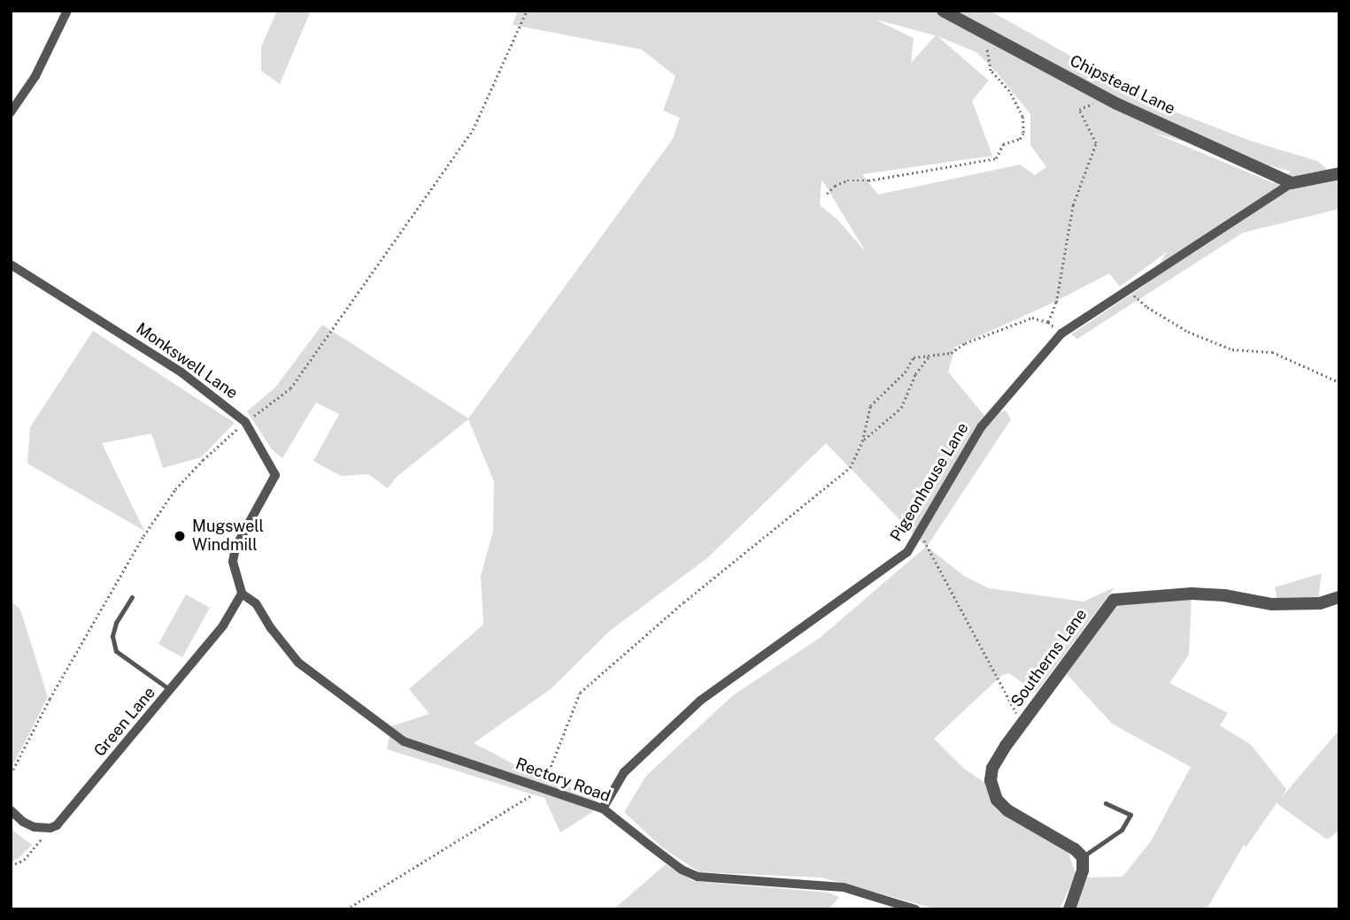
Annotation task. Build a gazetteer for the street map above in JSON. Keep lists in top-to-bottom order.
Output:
{
  "streets": {
    "street": [
      "Chipstead Lane",
      "Monkswell Lane",
      "Pigeonhouse Lane",
      "Southerns Lane",
      "Green Lane",
      "Rectory Road"
    ]
  },
  "crossings": [
    ["Chipstead Lane", "Pigeonhouse Lane"],
    ["Monkswell Lane", "Green Lane"],
    ["Monkswell Lane", "Rectory Road"],
    ["Pigeonhouse Lane", "Rectory Road"],
    ["Green Lane", "Rectory Road"]
  ],
  "places": ["Mugswell Windmill"]
}
